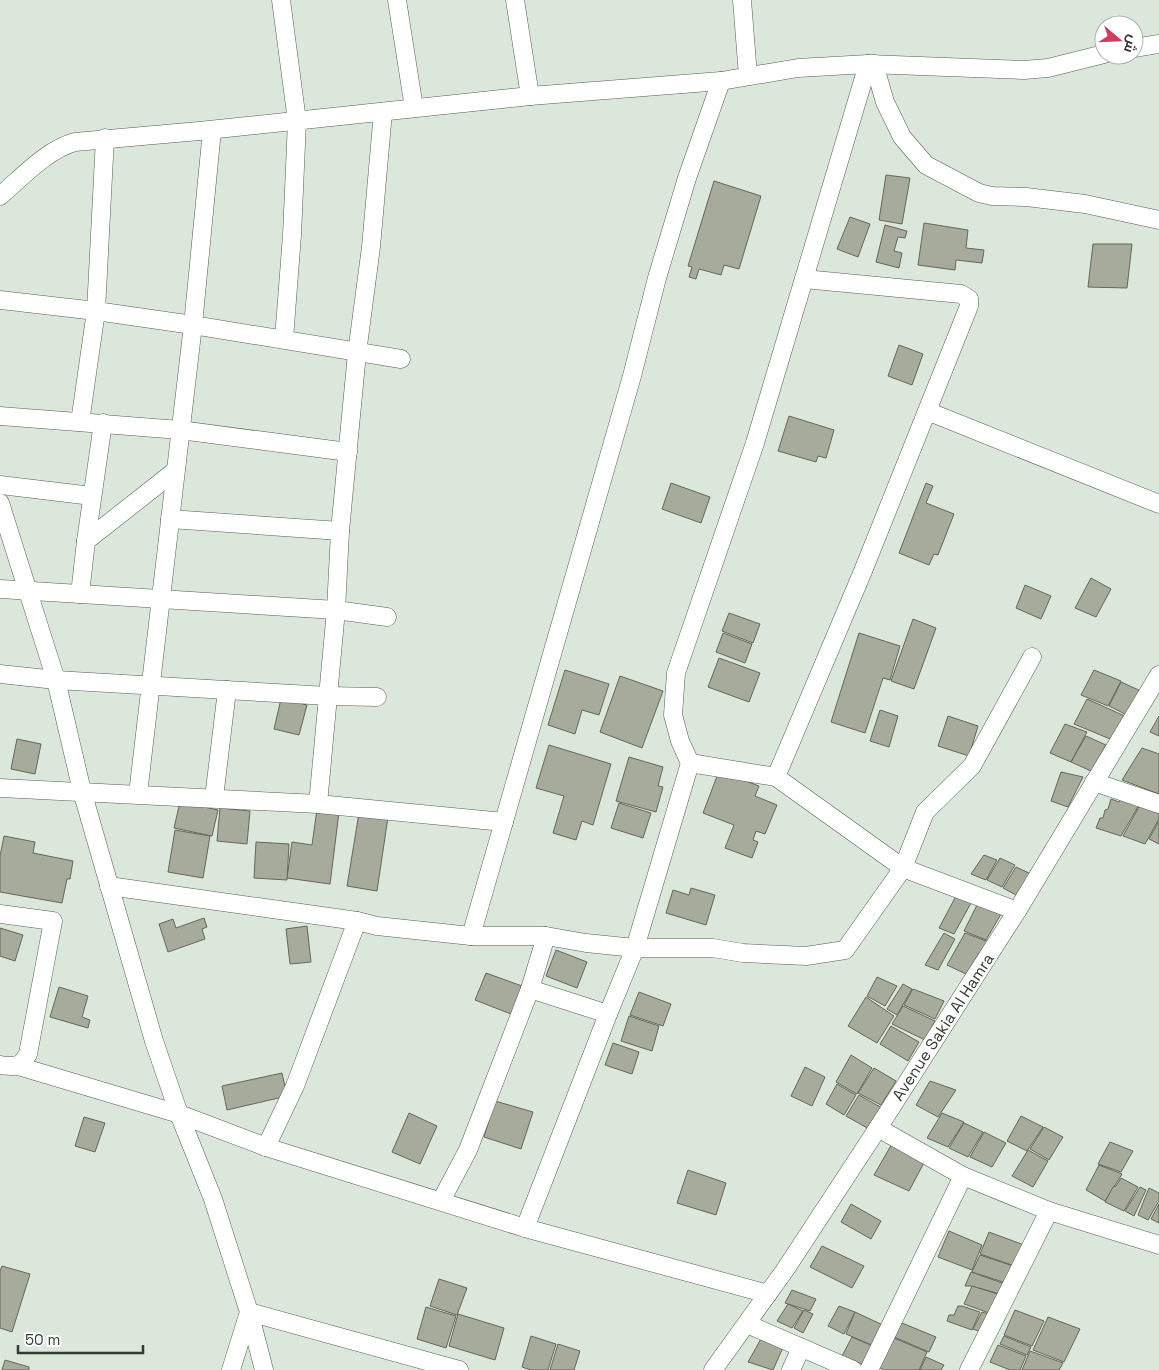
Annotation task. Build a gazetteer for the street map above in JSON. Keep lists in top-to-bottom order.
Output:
{
  "streets": {
    "street": ["Avenue Sakia Al Hamra"]
  },
  "scale_bar": "50 m",
  "north": "right"
}
